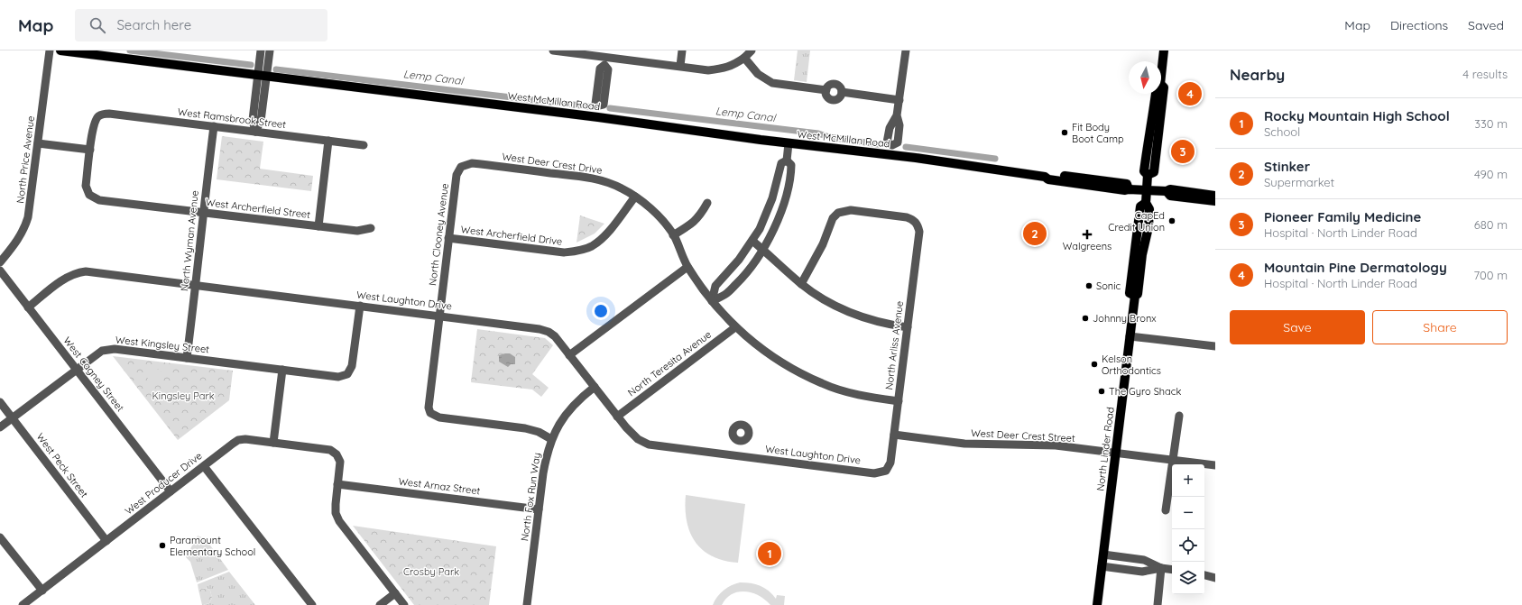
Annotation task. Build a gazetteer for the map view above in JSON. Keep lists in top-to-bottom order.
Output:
{
  "streets": {
    "main road": ["West McMillan Road", "North Linder Road"],
    "street": [
      "West Ramsbrook Street",
      "North Price Avenue",
      "West Deer Crest Drive",
      "West Archerfield Street",
      "North Clooney Avenue",
      "West Archerfield Drive",
      "North Wyman Avenue",
      "West Laughton Drive",
      "West Kingsley Street",
      "North Arliss Avenue",
      "North Teresita Avenue",
      "West Cagney Street",
      "West Deer Crest Street",
      "West Peck Street",
      "West Producer Drive",
      "West Arnaz Street",
      "North Fox Run Way"
    ]
  },
  "crossings": [
    ["West McMillan Road", "North Linder Road"],
    ["West Ramsbrook Street", "West Archerfield Street"],
    ["West Ramsbrook Street", "North Wyman Avenue"],
    ["West Deer Crest Drive", "North Clooney Avenue"],
    ["West Deer Crest Drive", "West Archerfield Drive"],
    ["West Deer Crest Drive", "North Arliss Avenue"],
    ["West Deer Crest Drive", "North Teresita Avenue"],
    ["West Archerfield Street", "North Wyman Avenue"],
    ["North Clooney Avenue", "West Archerfield Drive"],
    ["North Clooney Avenue", "West Laughton Drive"],
    ["North Clooney Avenue", "North Fox Run Way"],
    ["North Wyman Avenue", "West Laughton Drive"],
    ["North Wyman Avenue", "West Kingsley Street"],
    ["West Laughton Drive", "West Kingsley Street"],
    ["West Laughton Drive", "North Arliss Avenue"],
    ["West Laughton Drive", "North Teresita Avenue"],
    ["West Laughton Drive", "West Cagney Street"],
    ["West Laughton Drive", "North Fox Run Way"],
    ["West Kingsley Street", "West Cagney Street"],
    ["West Kingsley Street", "West Peck Street"],
    ["North Arliss Avenue", "West Deer Crest Street"],
    ["West Cagney Street", "West Producer Drive"],
    ["West Deer Crest Street", "North Linder Road"],
    ["West Peck Street", "West Producer Drive"],
    ["West Producer Drive", "West Arnaz Street"],
    ["West Arnaz Street", "North Fox Run Way"]
  ],
  "water": ["Lemp Canal"],
  "parks": ["Kingsley Park", "Crosby Park"],
  "places": {
    "other": [
      "Fit Body Boot Camp",
      "CapEd Credit Union",
      "Sonic",
      "Johnny Bronx",
      "Kelson Orthodontics",
      "The Gyro Shack",
      "Paramount Elementary School"
    ],
    "health": ["Walgreens"]
  },
  "north": "bottom",
  "page": {
    "header": "Map",
    "search": "Search here",
    "nav": ["Map", "Directions", "Saved"],
    "heading": ["Nearby", "4 results"],
    "pins": [
      "4",
      "3",
      "2",
      "1"
    ],
    "list": [
      {
        "mark": "1",
        "name": "Rocky Mountain High School",
        "note": "School",
        "value": "330 m"
      },
      {
        "mark": "2",
        "name": "Stinker",
        "note": "Supermarket",
        "value": "490 m"
      },
      {
        "mark": "3",
        "name": "Pioneer Family Medicine",
        "note": "Hospital · North Linder Road",
        "value": "680 m"
      },
      {
        "mark": "4",
        "name": "Mountain Pine Dermatology",
        "note": "Hospital · North Linder Road",
        "value": "700 m"
      }
    ],
    "buttons": ["Save", "Share"],
    "map_buttons": ["+", "−"]
  }
}
